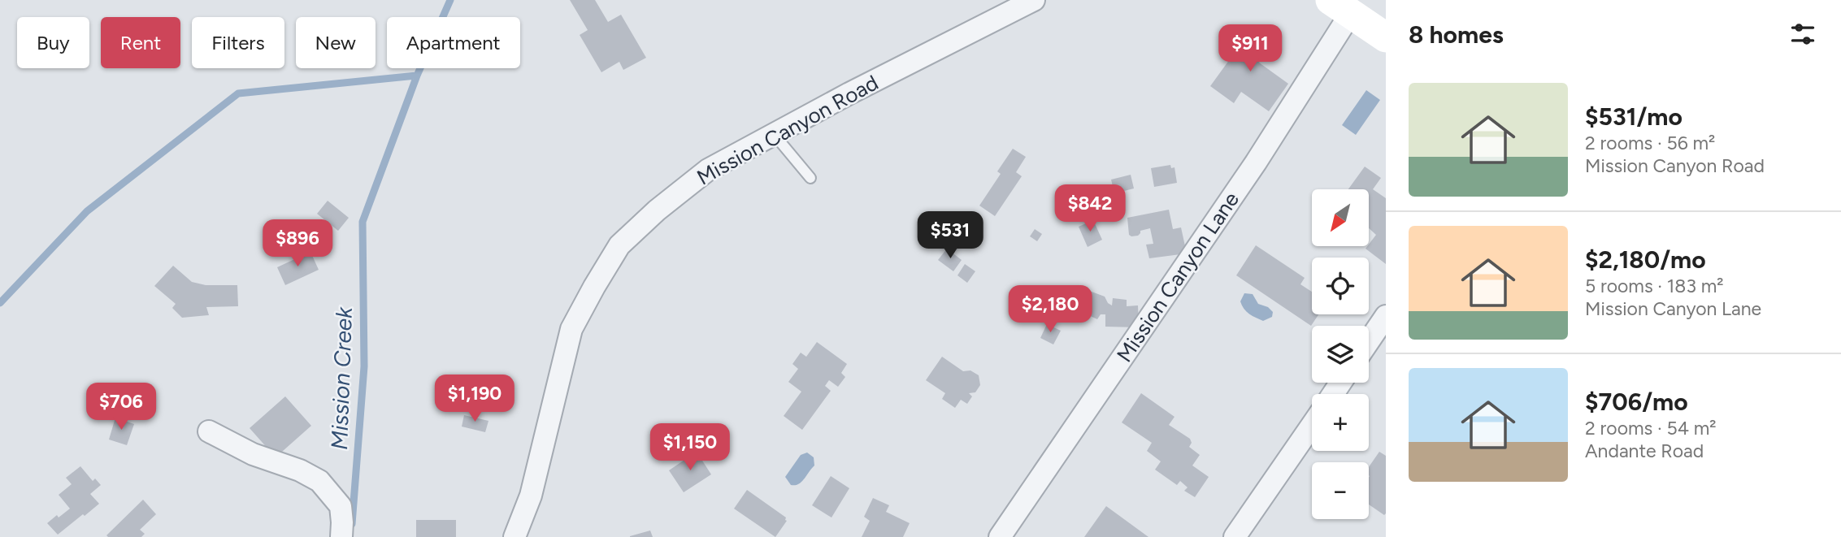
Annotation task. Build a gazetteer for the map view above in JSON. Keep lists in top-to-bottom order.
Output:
{
  "streets": {
    "street": ["Mission Canyon Road", "Mission Canyon Lane"]
  },
  "water": ["Mission Creek"],
  "north": "bottom left",
  "page": {
    "heading": "8 homes",
    "chip": [
      "Buy",
      "Rent",
      "Filters",
      "New",
      "Apartment"
    ],
    "price": [
      "$911",
      "$842",
      "$531",
      "$896",
      "$2,180",
      "$1,190",
      "$706",
      "$1,150"
    ],
    "list": [
      {
        "name": "$531/mo",
        "note": "2 rooms · 56 m² · Mission Canyon Road"
      },
      {
        "name": "$2,180/mo",
        "note": "5 rooms · 183 m² · Mission Canyon Lane"
      },
      {
        "name": "$706/mo",
        "note": "2 rooms · 54 m² · Andante Road"
      }
    ],
    "map_buttons": ["+", "−"]
  }
}
